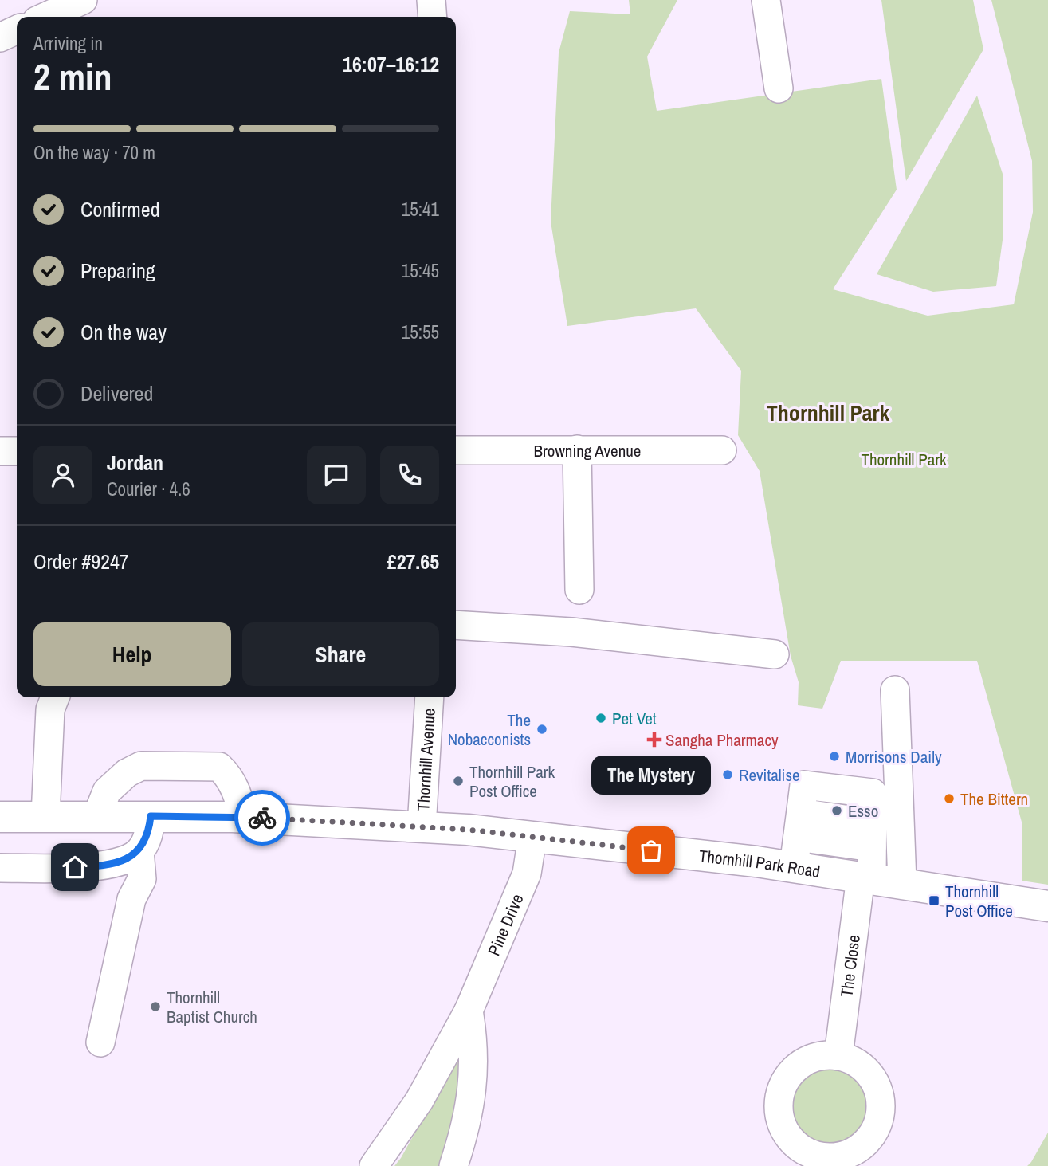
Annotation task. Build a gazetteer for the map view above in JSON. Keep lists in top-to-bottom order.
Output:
{
  "streets": {
    "main road": ["Thornhill Park Road"],
    "street": [
      "Browning Avenue",
      "Thornhill Avenue",
      "Pine Drive",
      "The Close"
    ]
  },
  "crossings": [
    ["Thornhill Avenue", "Thornhill Park Road"],
    ["Thornhill Park Road", "Pine Drive"],
    ["Thornhill Park Road", "The Close"]
  ],
  "districts": ["Thornhill Park"],
  "parks": ["Thornhill Park"],
  "places": {
    "other": [
      "Pet Vet",
      "The Nobacconists",
      "Morrisons Daily",
      "Revitalise",
      "Thornhill Park Post Office",
      "The Bittern",
      "Esso",
      "The Mystery",
      "Thornhill Baptist Church"
    ],
    "health": ["Sangha Pharmacy"],
    "transit": ["Thornhill Post Office"]
  },
  "page": {
    "heading": ["2 min", "Arriving in", "16:07–16:12"],
    "panel": [
      "Jordan",
      "Courier · 4.6",
      "Order #9247",
      "£27.65"
    ],
    "bar": "On the way · 70 m",
    "list": [
      ["Confirmed", "15:41"],
      ["Preparing", "15:45"],
      ["On the way", "15:55"],
      "Delivered"
    ],
    "buttons": ["Help", "Share"],
    "bubble": "The Mystery"
  }
}
